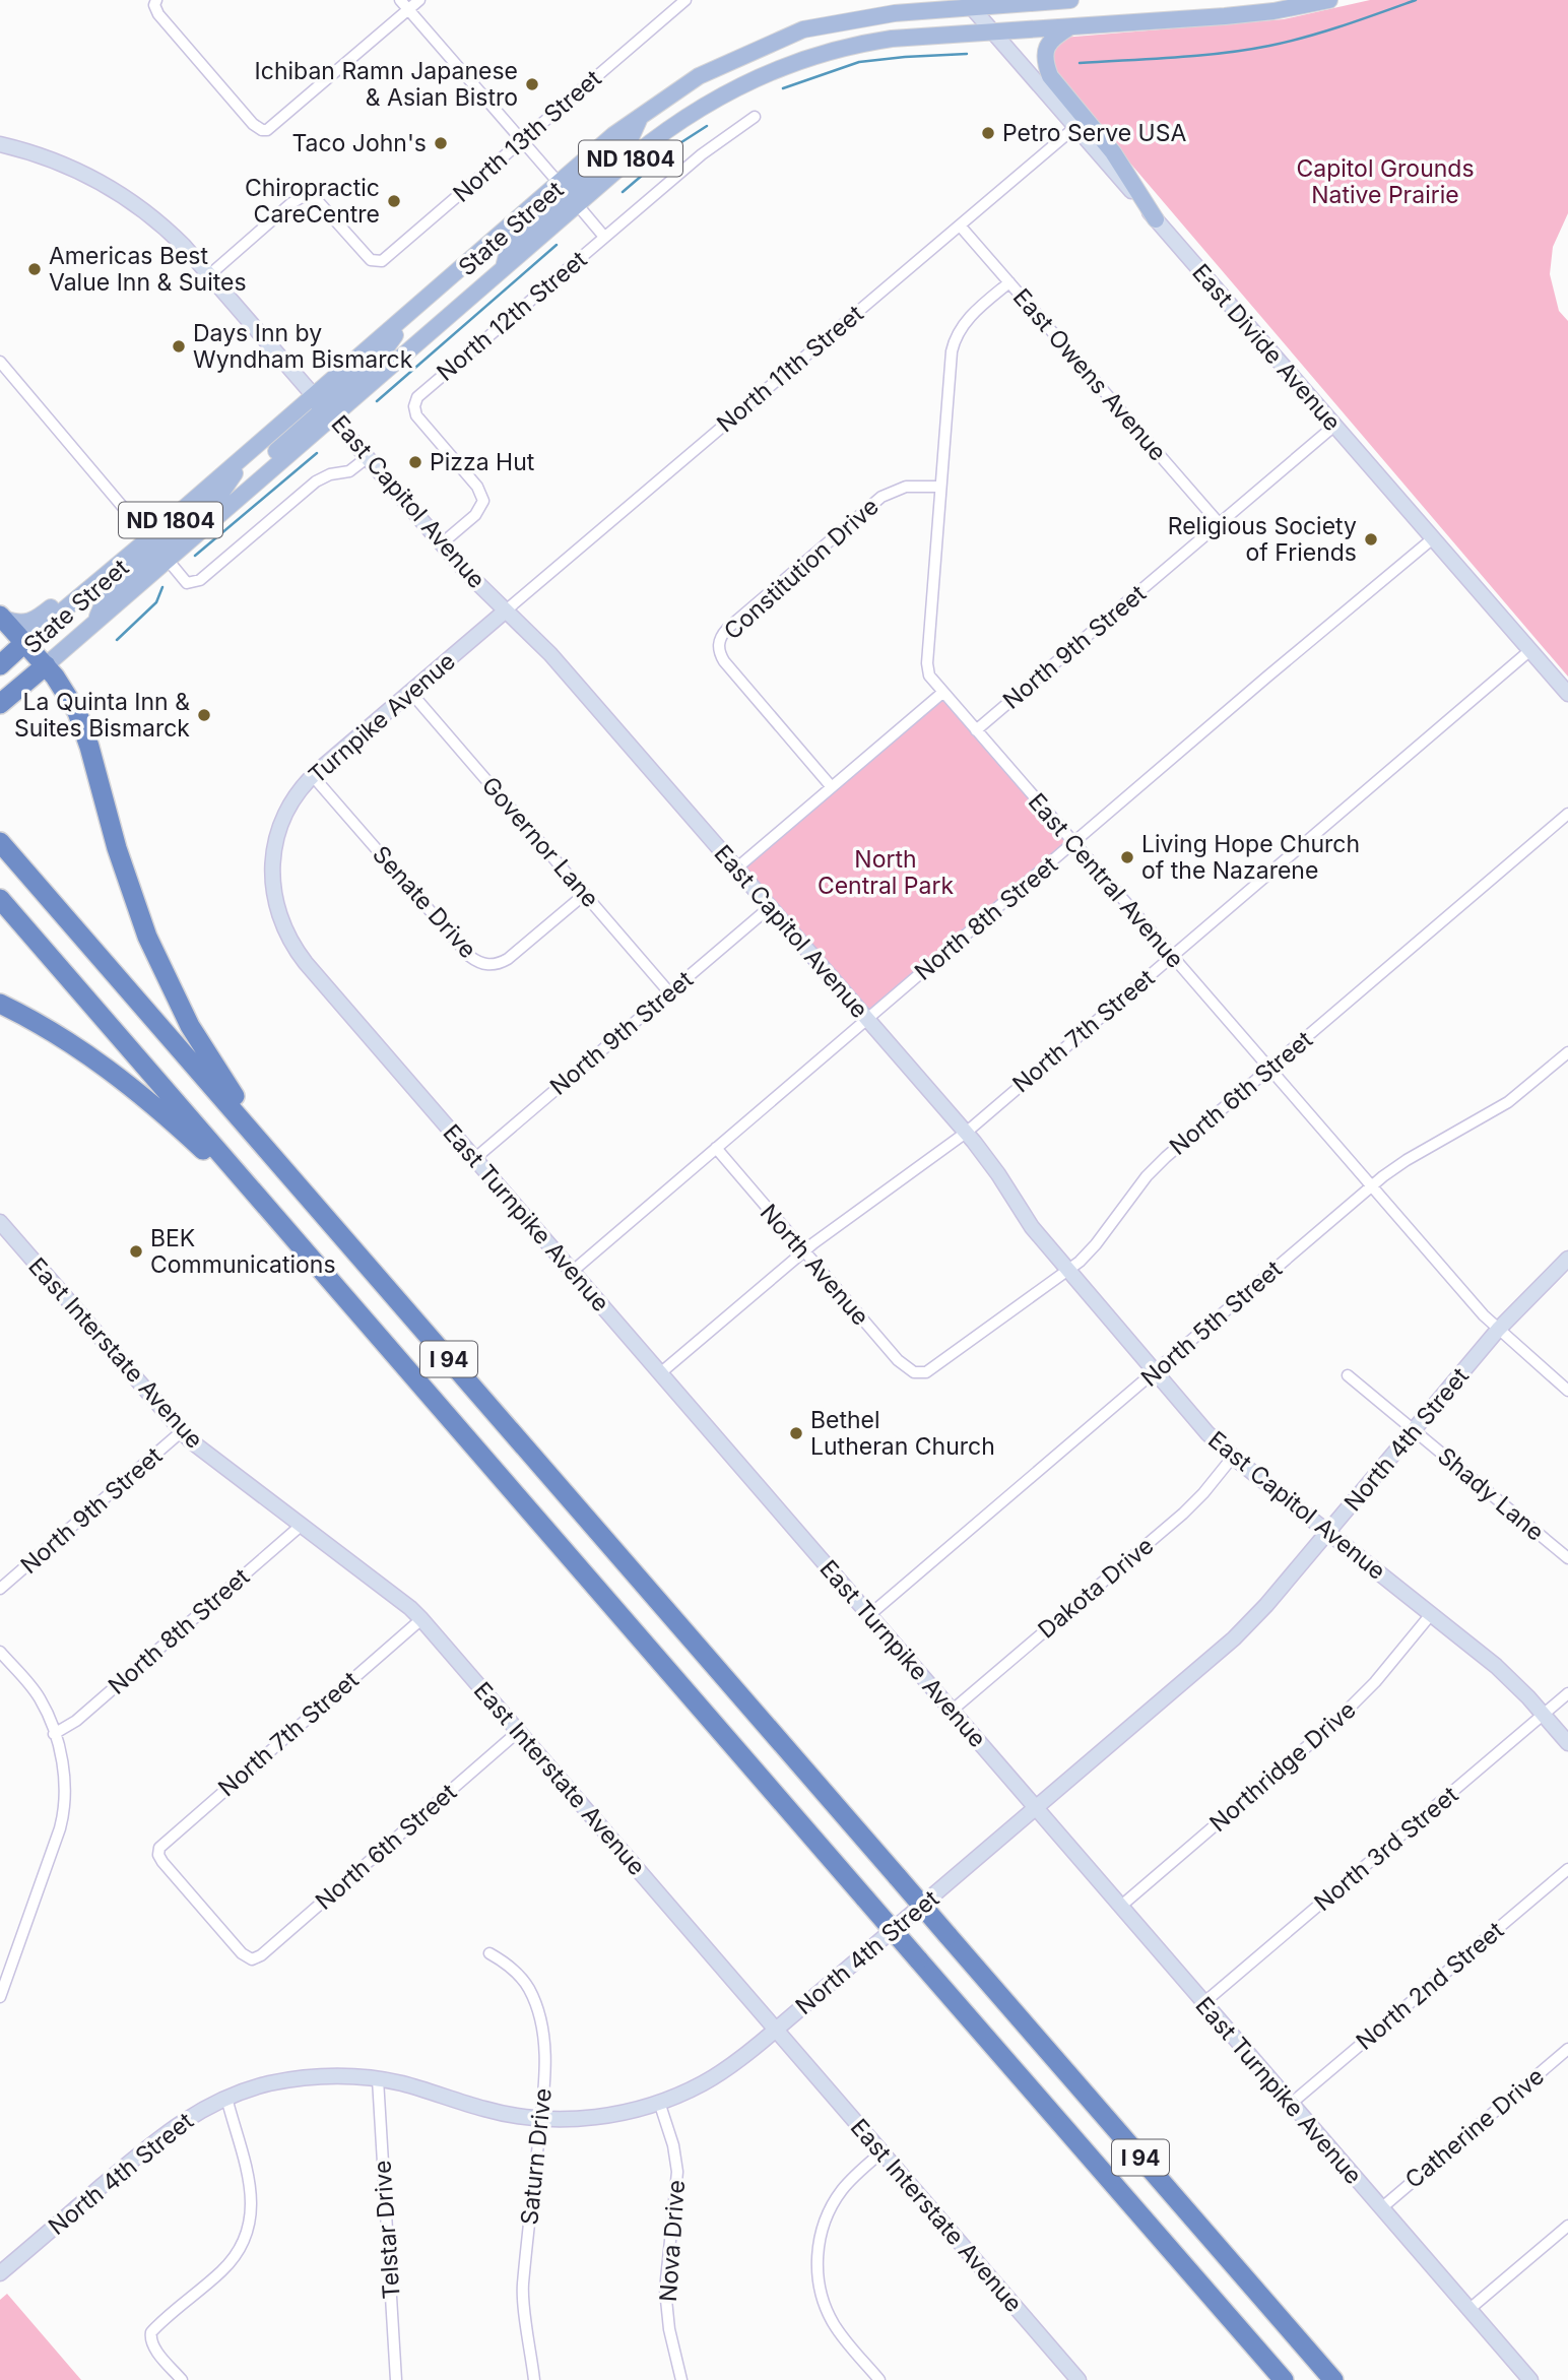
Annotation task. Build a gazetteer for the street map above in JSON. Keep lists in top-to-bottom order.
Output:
{
  "streets": {
    "highway": ["ND 1804", "State Street", "I 94"],
    "street": [
      "North 13th Street",
      "North 12th Street",
      "East Divide Avenue",
      "North 11th Street",
      "East Owens Avenue",
      "East Capitol Avenue",
      "Constitution Drive",
      "North 9th Street",
      "Turnpike Avenue",
      "Governor Lane",
      "East Central Avenue",
      "Senate Drive",
      "North 8th Street",
      "North 7th Street",
      "North 6th Street",
      "East Turnpike Avenue",
      "North Avenue",
      "North 5th Street",
      "East Interstate Avenue",
      "North 4th Street",
      "Shady Lane",
      "Dakota Drive",
      "Northridge Drive",
      "North 3rd Street",
      "North 2nd Street",
      "Catherine Drive",
      "Saturn Drive",
      "Telstar Drive",
      "Nova Drive"
    ]
  },
  "crossings": [
    ["North 13th Street", "East Capitol Avenue"],
    ["State Street", "East Divide Avenue"],
    ["State Street", "East Capitol Avenue"],
    ["North 12th Street", "East Capitol Avenue"],
    ["East Divide Avenue", "North 11th Street"],
    ["East Divide Avenue", "North 9th Street"],
    ["East Divide Avenue", "North 8th Street"],
    ["East Divide Avenue", "North 7th Street"],
    ["North 11th Street", "East Owens Avenue"],
    ["North 11th Street", "East Capitol Avenue"],
    ["North 11th Street", "Turnpike Avenue"],
    ["East Owens Avenue", "North 9th Street"],
    ["East Owens Avenue", "East Central Avenue"],
    ["East Capitol Avenue", "North 9th Street"],
    ["East Capitol Avenue", "Turnpike Avenue"],
    ["East Capitol Avenue", "North 8th Street"],
    ["East Capitol Avenue", "North 7th Street"],
    ["East Capitol Avenue", "North 6th Street"],
    ["East Capitol Avenue", "North 5th Street"],
    ["East Capitol Avenue", "North 4th Street"],
    ["East Capitol Avenue", "Dakota Drive"],
    ["East Capitol Avenue", "Northridge Drive"],
    ["East Capitol Avenue", "North 3rd Street"],
    ["Constitution Drive", "East Central Avenue"],
    ["North 9th Street", "Governor Lane"],
    ["North 9th Street", "East Central Avenue"],
    ["North 9th Street", "East Turnpike Avenue"],
    ["North 9th Street", "East Interstate Avenue"],
    ["Turnpike Avenue", "Governor Lane"],
    ["Turnpike Avenue", "Senate Drive"],
    ["Turnpike Avenue", "East Turnpike Avenue"],
    ["Governor Lane", "Senate Drive"],
    ["East Central Avenue", "North 8th Street"],
    ["East Central Avenue", "North 7th Street"],
    ["East Central Avenue", "North 6th Street"],
    ["East Central Avenue", "North 5th Street"],
    ["East Central Avenue", "North 4th Street"],
    ["North 8th Street", "East Turnpike Avenue"],
    ["North 8th Street", "North Avenue"],
    ["North 8th Street", "East Interstate Avenue"],
    ["North 7th Street", "North 6th Street"],
    ["North 7th Street", "East Turnpike Avenue"],
    ["North 7th Street", "North Avenue"],
    ["North 7th Street", "East Interstate Avenue"],
    ["North 6th Street", "North Avenue"],
    ["North 6th Street", "East Interstate Avenue"],
    ["East Turnpike Avenue", "North 5th Street"],
    ["East Turnpike Avenue", "North 4th Street"],
    ["East Turnpike Avenue", "Dakota Drive"],
    ["East Turnpike Avenue", "Northridge Drive"],
    ["East Turnpike Avenue", "North 3rd Street"],
    ["East Turnpike Avenue", "North 2nd Street"],
    ["East Turnpike Avenue", "Catherine Drive"],
    ["East Interstate Avenue", "North 4th Street"],
    ["North 4th Street", "Shady Lane"],
    ["North 4th Street", "Saturn Drive"],
    ["North 4th Street", "Telstar Drive"],
    ["North 4th Street", "Nova Drive"]
  ],
  "parks": ["Capitol Grounds Native Prairie", "North Central Park"],
  "places": [
    "Ichiban Ramn Japanese & Asian Bistro",
    "Petro Serve USA",
    "Taco John's",
    "Chiropractic CareCentre",
    "Americas Best Value Inn & Suites",
    "Days Inn by Wyndham Bismarck",
    "Pizza Hut",
    "Religious Society of Friends",
    "La Quinta Inn & Suites Bismarck",
    "Living Hope Church of the Nazarene",
    "BEK Communications",
    "Bethel Lutheran Church"
  ]
}
